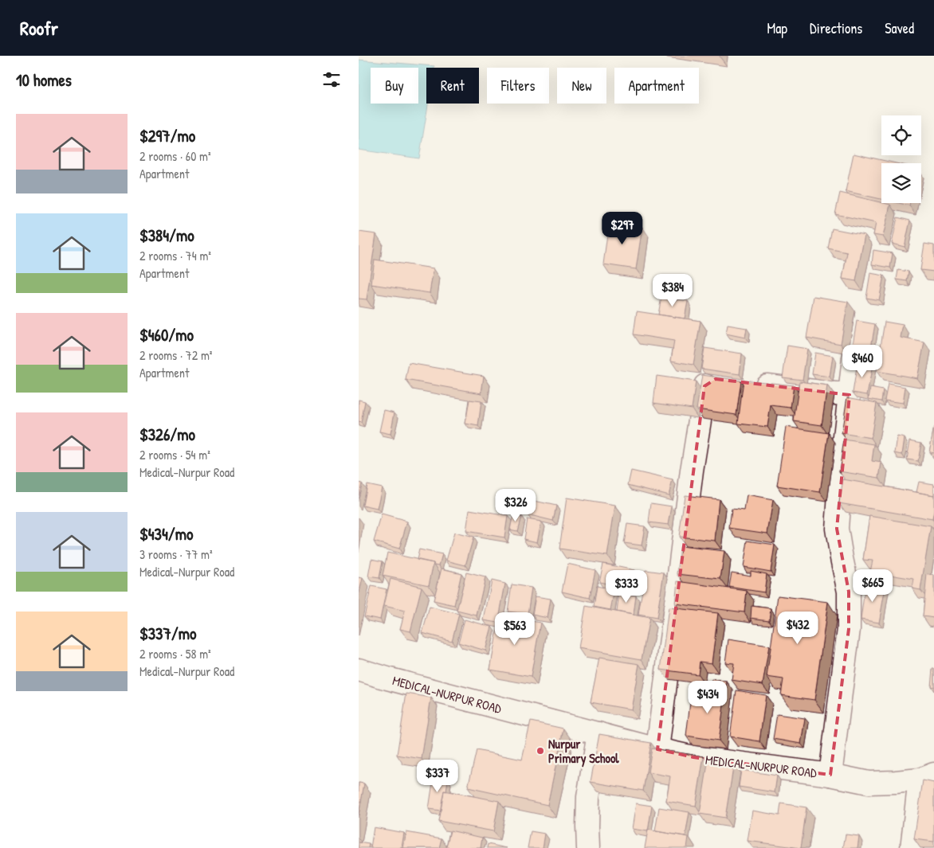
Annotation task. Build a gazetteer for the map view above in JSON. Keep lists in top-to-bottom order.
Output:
{
  "streets": {
    "street": ["MEDICAL-NURPUR ROAD"]
  },
  "places": ["Nurpur Primary School"],
  "page": {
    "header": "Roofr",
    "nav": ["Map", "Directions", "Saved"],
    "heading": "10 homes",
    "chip": [
      "Buy",
      "Rent",
      "Filters",
      "New",
      "Apartment"
    ],
    "list": [
      {
        "name": "$297/mo",
        "note": "2 rooms · 60 m² · Apartment"
      },
      {
        "name": "$384/mo",
        "note": "2 rooms · 74 m² · Apartment"
      },
      {
        "name": "$460/mo",
        "note": "2 rooms · 72 m² · Apartment"
      },
      {
        "name": "$326/mo",
        "note": "2 rooms · 54 m² · Medical-Nurpur Road"
      },
      {
        "name": "$434/mo",
        "note": "3 rooms · 77 m² · Medical-Nurpur Road"
      },
      {
        "name": "$337/mo",
        "note": "2 rooms · 58 m² · Medical-Nurpur Road"
      }
    ],
    "price": [
      "$297",
      "$384",
      "$460",
      "$326",
      "$665",
      "$333",
      "$432",
      "$563",
      "$434",
      "$337"
    ]
  }
}
